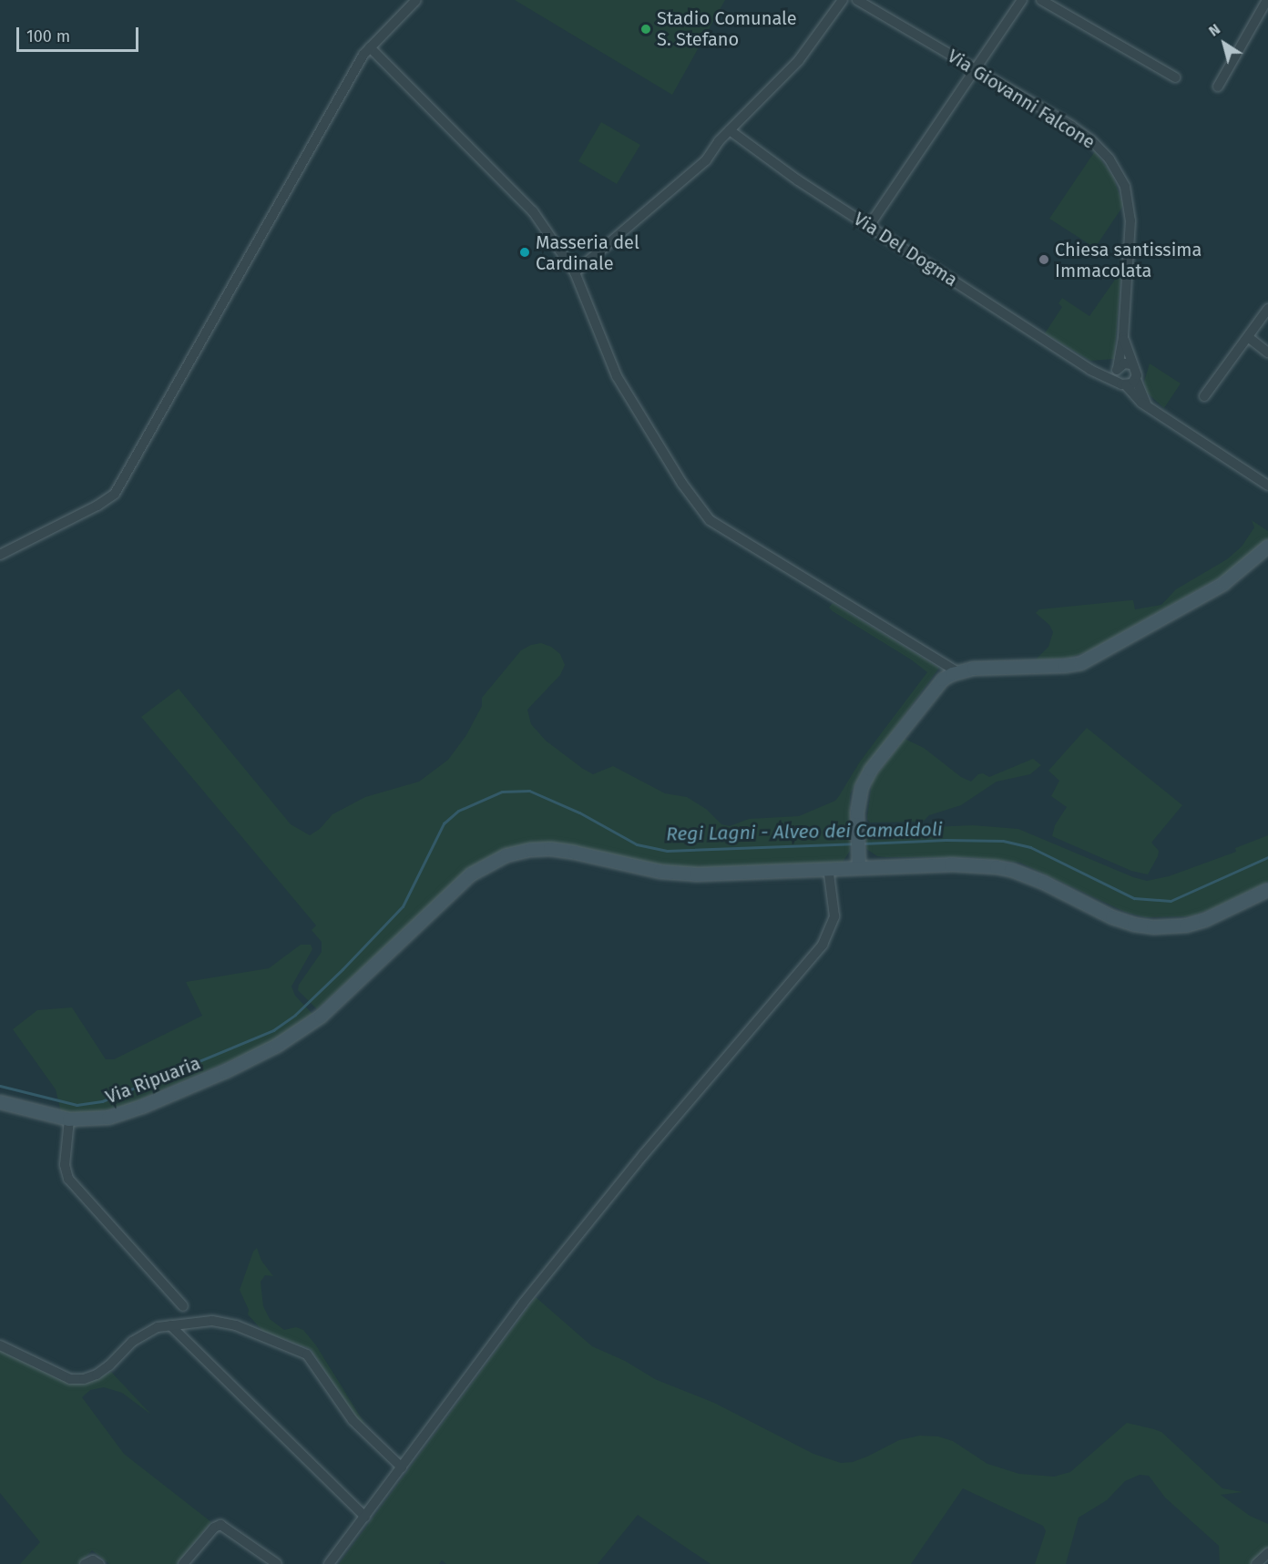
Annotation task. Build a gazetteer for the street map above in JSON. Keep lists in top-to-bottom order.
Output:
{
  "streets": {
    "street": ["Via Giovanni Falcone", "Via Del Dogma", "Via Ripuaria"]
  },
  "crossings": [
    ["Via Giovanni Falcone", "Via Del Dogma"]
  ],
  "water": ["Regi Lagni - Alveo dei Camaldoli"],
  "places": ["Stadio Comunale S. Stefano", "Masseria del Cardinale", "Chiesa santissima Immacolata"],
  "scale_bar": "100 m",
  "north": "top left"
}
